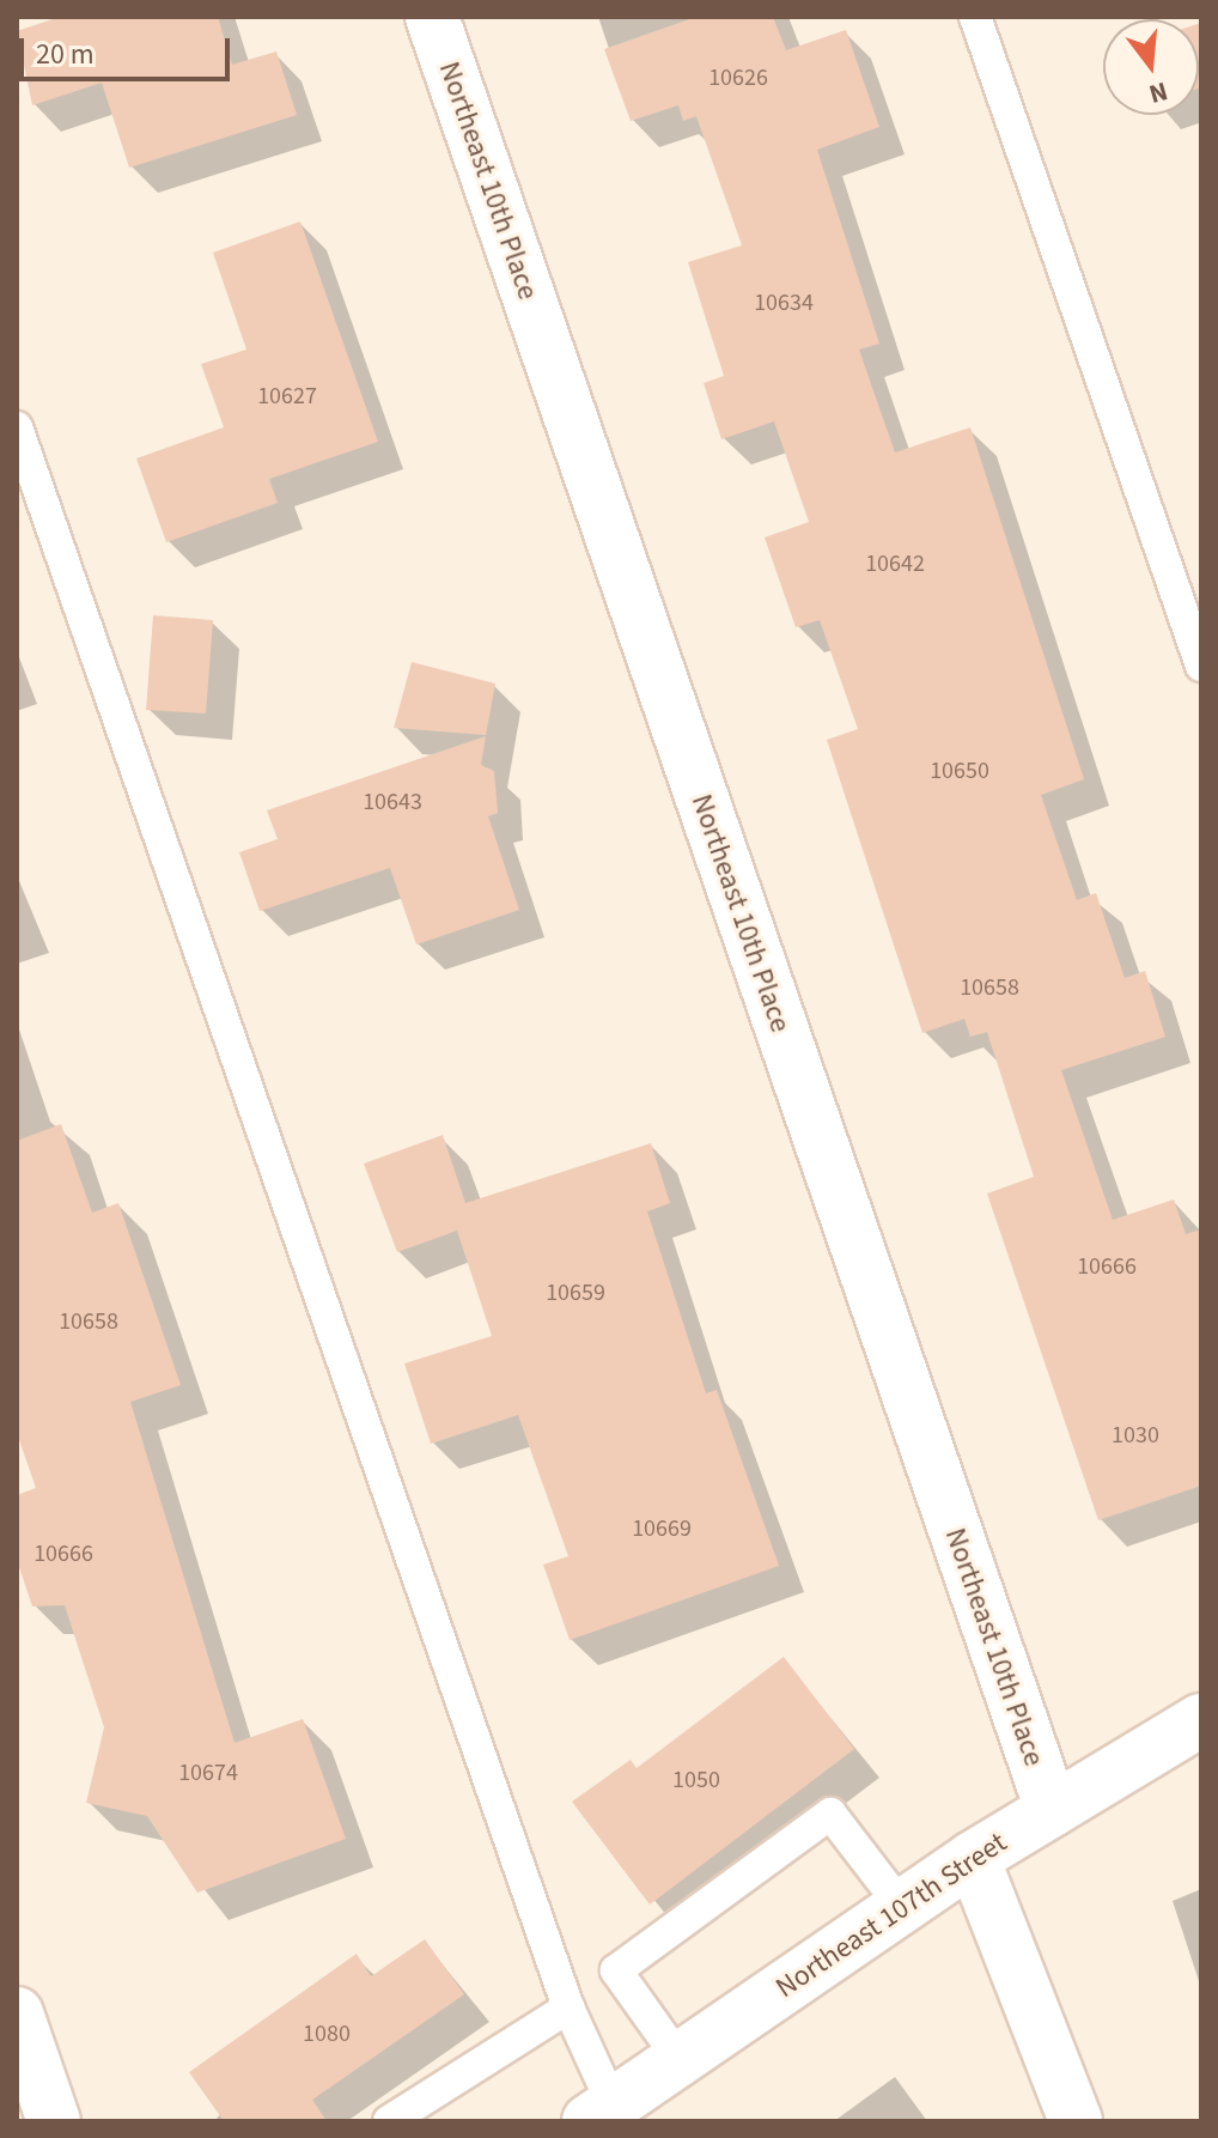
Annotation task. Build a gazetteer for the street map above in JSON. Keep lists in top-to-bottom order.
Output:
{
  "streets": {
    "street": ["Northeast 10th Place", "Northeast 107th Street"]
  },
  "crossings": [
    ["Northeast 10th Place", "Northeast 107th Street"]
  ],
  "house_numbers": [
    "10626",
    "10634",
    "10627",
    "10642",
    "10650",
    "10643",
    "10658",
    "10666",
    "10659",
    "10658",
    "1030",
    "10669",
    "10666",
    "10674",
    "1050",
    "1080"
  ],
  "scale_bar": "20 m",
  "north": "bottom"
}
